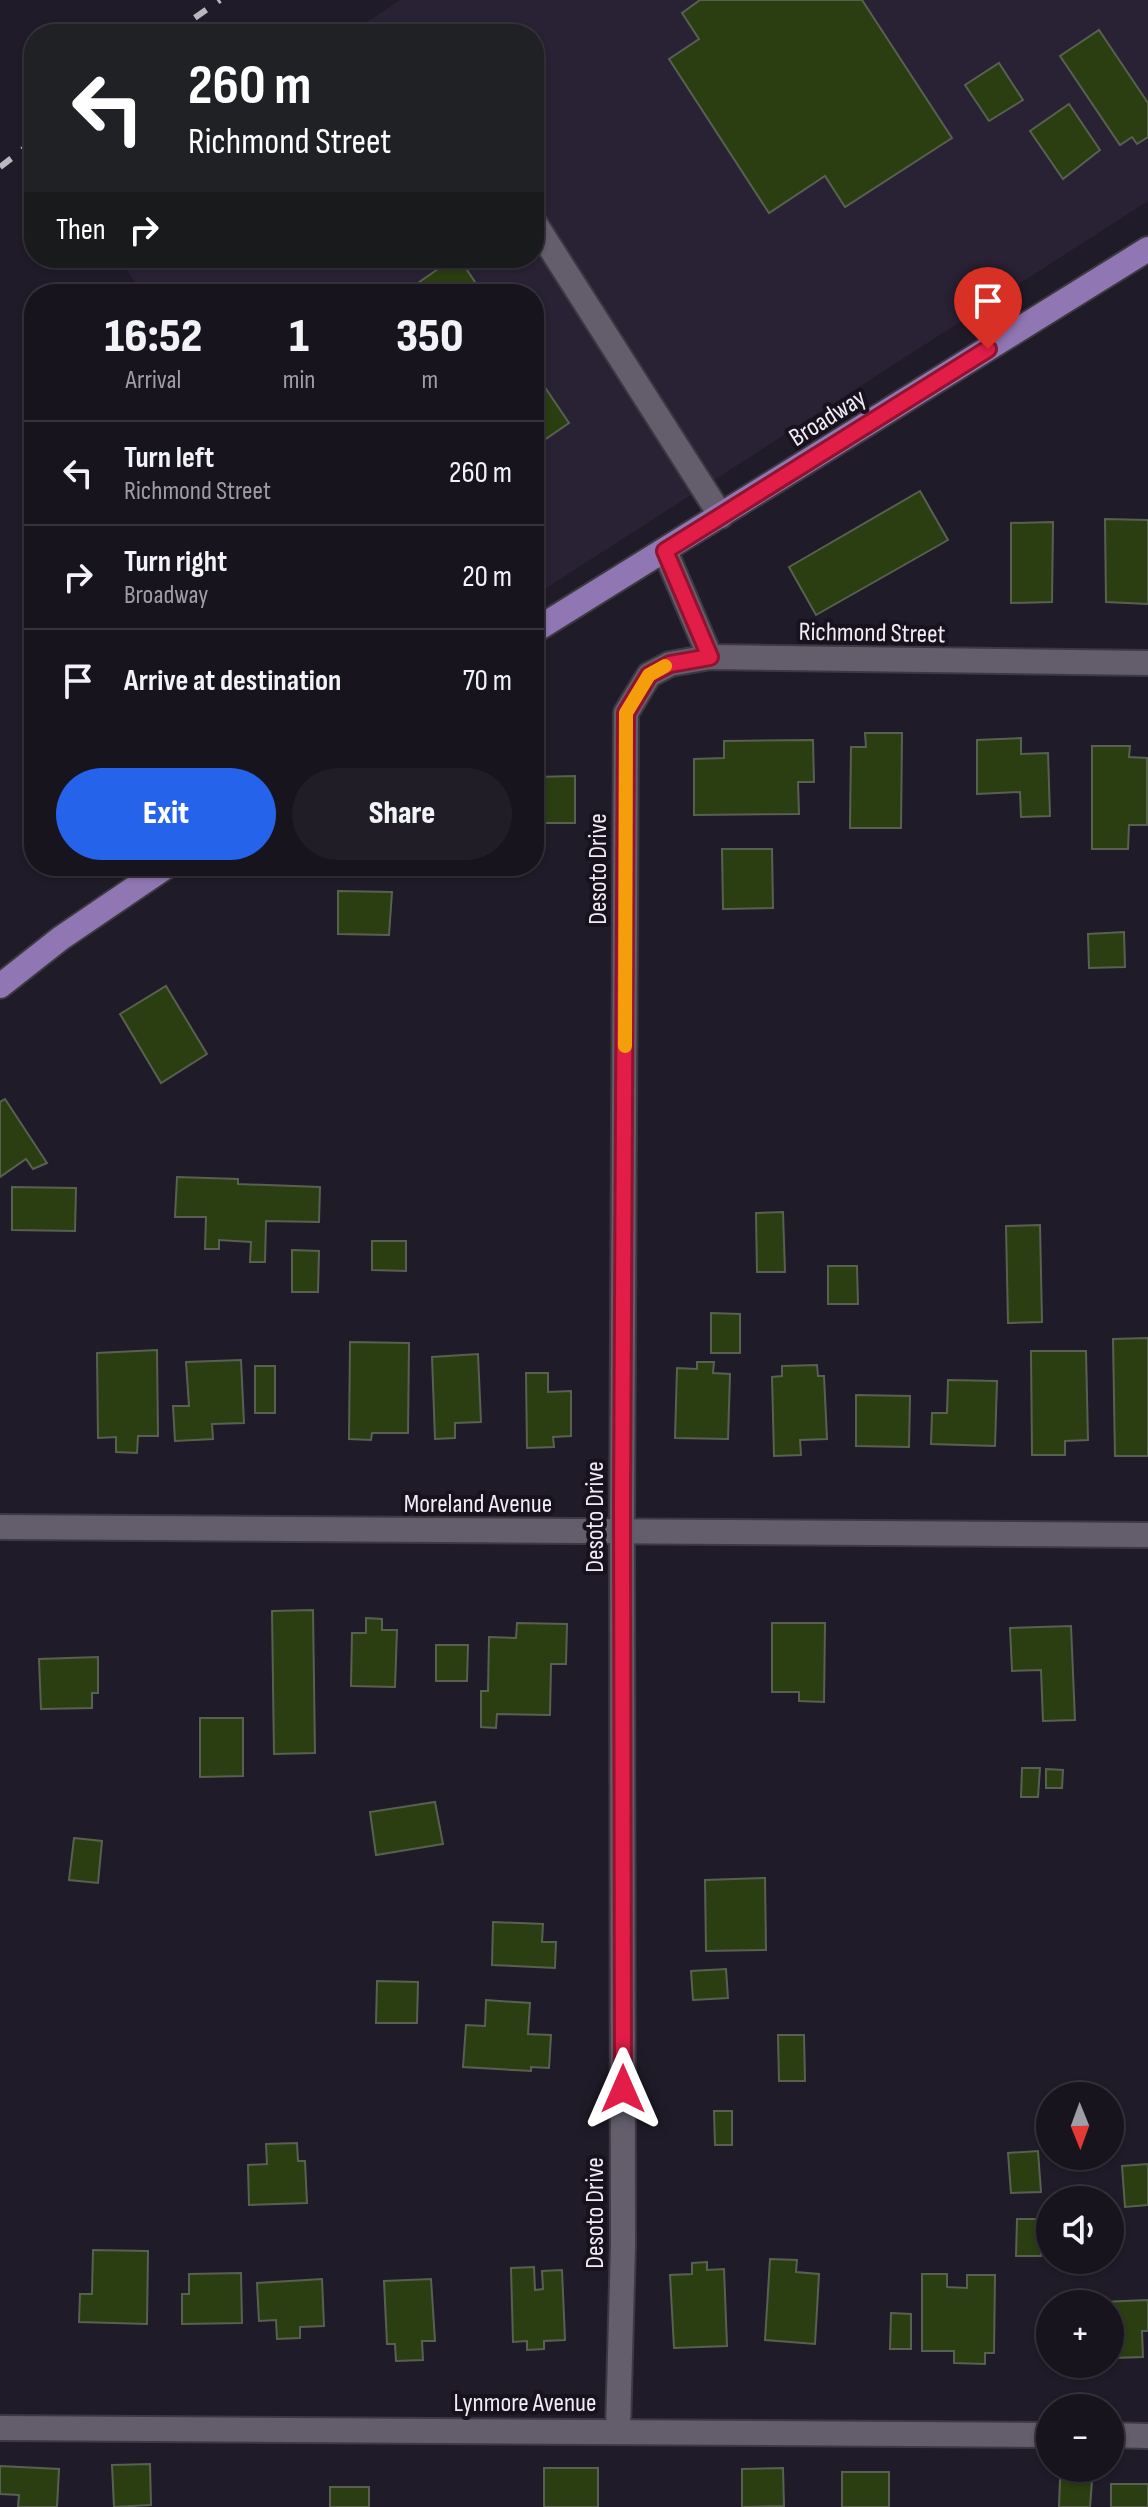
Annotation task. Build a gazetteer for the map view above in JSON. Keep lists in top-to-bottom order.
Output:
{
  "streets": {
    "main road": ["Broadway"],
    "street": [
      "Richmond Street",
      "Desoto Drive",
      "Moreland Avenue",
      "Lynmore Avenue"
    ]
  },
  "crossings": [
    ["Richmond Street", "Desoto Drive"],
    ["Desoto Drive", "Moreland Avenue"],
    ["Desoto Drive", "Lynmore Avenue"]
  ],
  "north": "bottom",
  "page": {
    "turn": ["260 m", "Richmond Street"],
    "then": "Then",
    "eta": [
      "16:52",
      "Arrival",
      "1",
      "min",
      "350",
      "m"
    ],
    "list": [
      {
        "name": "Turn left",
        "note": "Richmond Street",
        "value": "260 m"
      },
      {
        "name": "Turn right",
        "note": "Broadway",
        "value": "20 m"
      },
      {
        "name": "Arrive at destination",
        "value": "70 m"
      }
    ],
    "buttons": ["Exit", "Share"],
    "map_buttons": ["+", "−"]
  }
}
